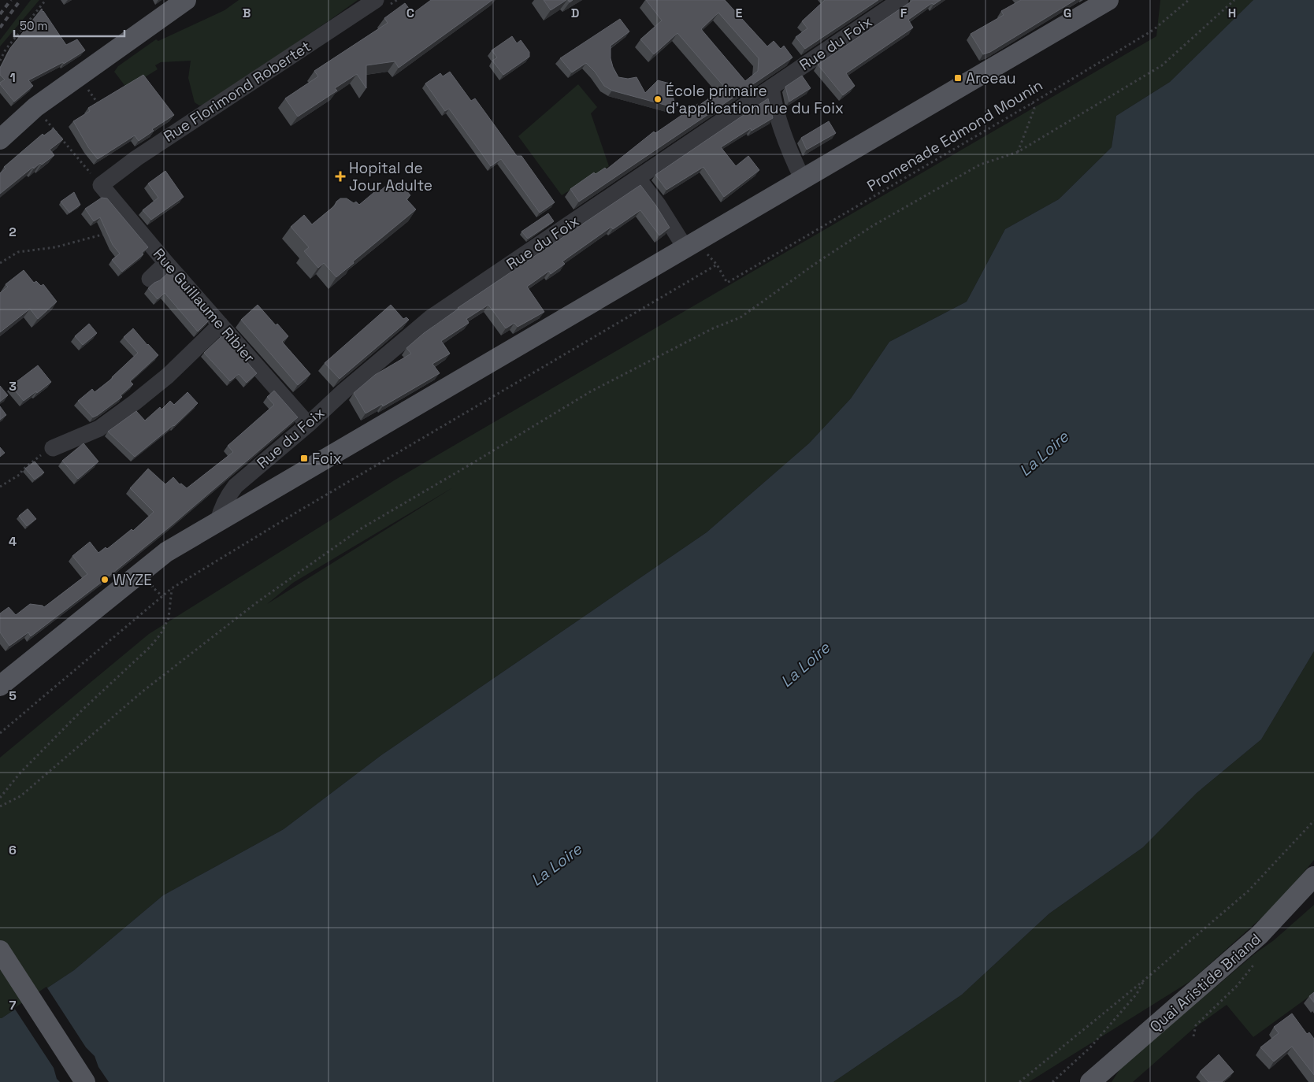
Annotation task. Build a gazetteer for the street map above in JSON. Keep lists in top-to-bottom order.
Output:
{
  "streets": {
    "main road": ["Quai Aristide Briand"],
    "street": ["Rue du Foix", "Rue Florimond Robertet", "Rue Guillaume Ribier"],
    "path": ["Promenade Edmond Mounin"]
  },
  "crossings": [
    ["Rue du Foix", "Rue Guillaume Ribier"],
    ["Rue Florimond Robertet", "Rue Guillaume Ribier"]
  ],
  "water": ["La Loire"],
  "places": {
    "transit": ["Arceau", "Foix"],
    "other": ["École primaire d'application rue du Foix", "WYZE"],
    "health": ["Hopital de Jour Adulte"]
  },
  "scale_bar": "50 m",
  "grid": {
    "columns": [
      "B",
      "C",
      "D",
      "E",
      "F",
      "G",
      "H"
    ],
    "rows": [
      "1",
      "2",
      "3",
      "4",
      "5",
      "6",
      "7"
    ]
  }
}
